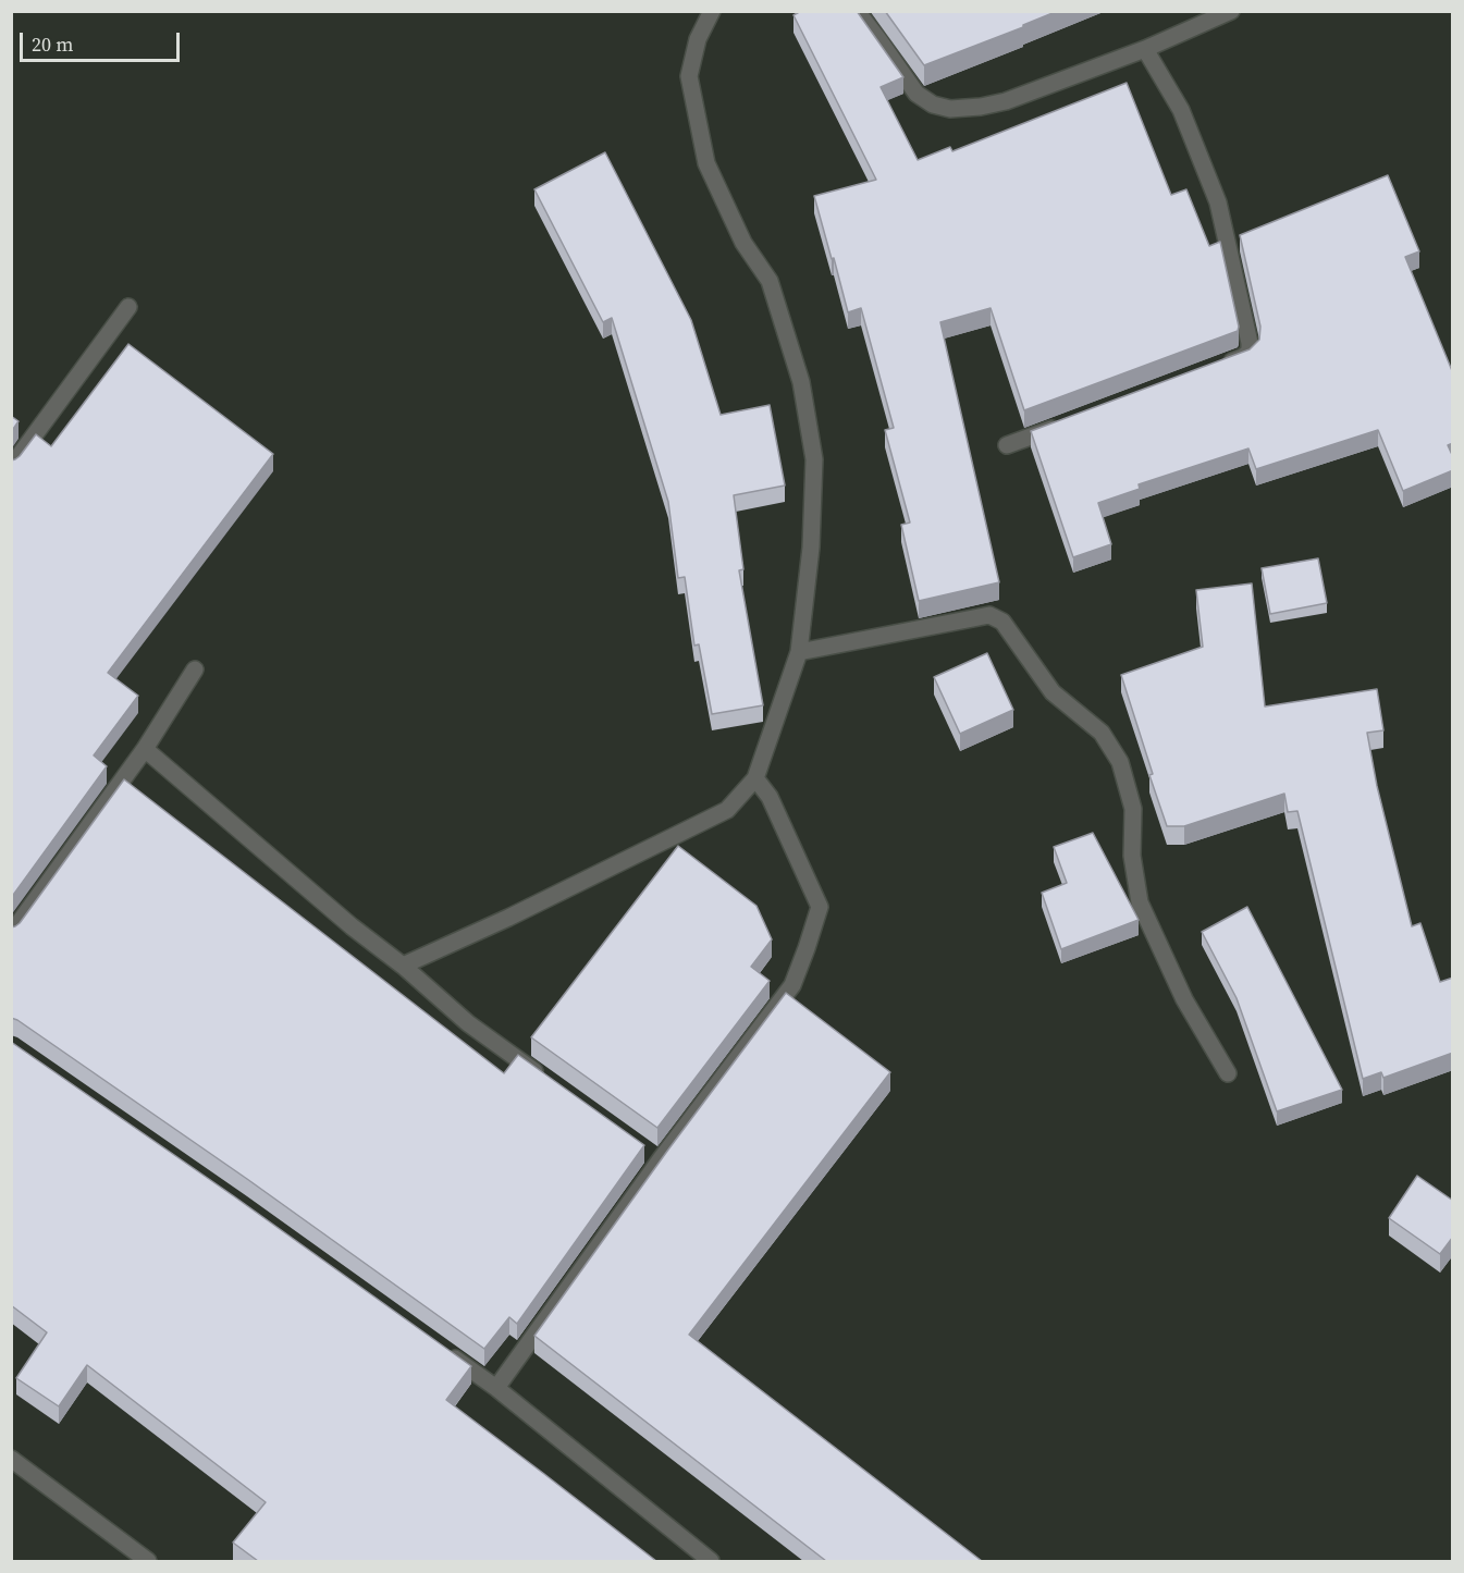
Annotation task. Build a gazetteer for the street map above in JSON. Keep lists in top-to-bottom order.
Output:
{
  "scale_bar": "20 m"
}
